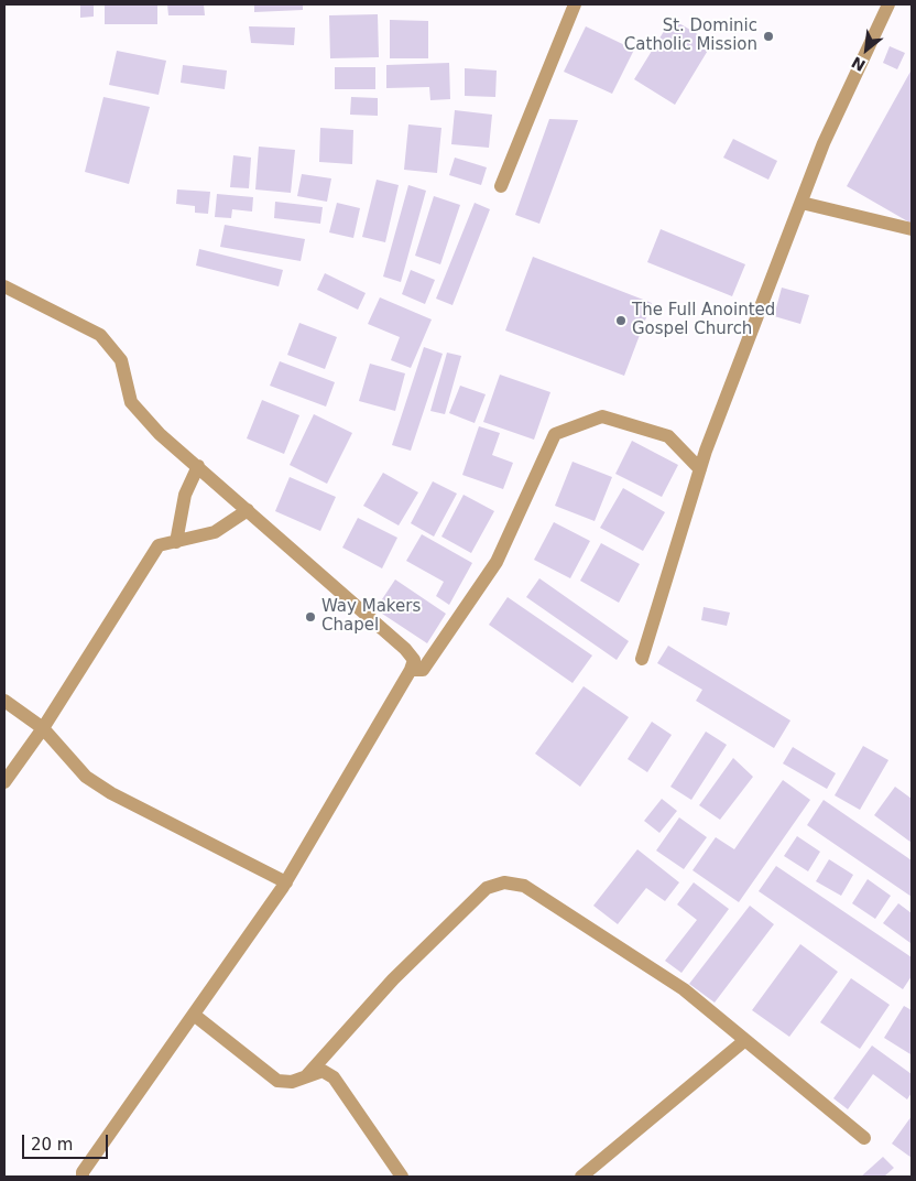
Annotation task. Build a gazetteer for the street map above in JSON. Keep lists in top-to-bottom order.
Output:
{
  "places": ["St. Dominic Catholic Mission", "The Full Anointed Gospel Church", "Way Makers Chapel"],
  "scale_bar": "20 m",
  "north": "bottom left"
}
